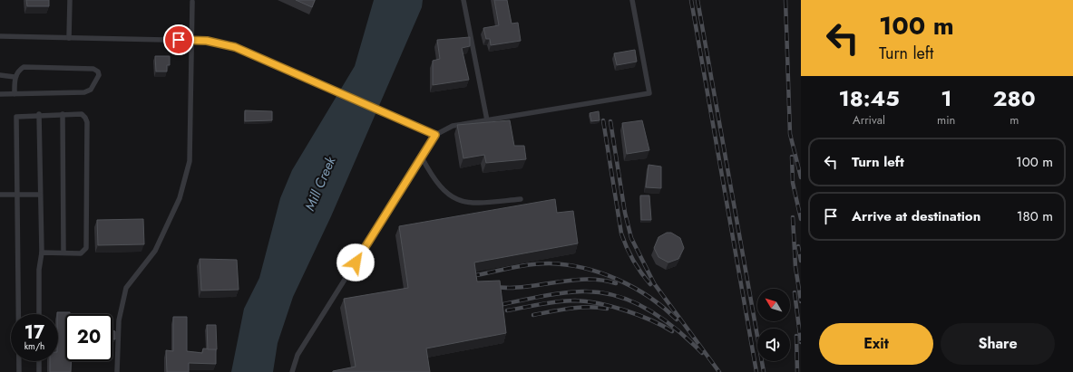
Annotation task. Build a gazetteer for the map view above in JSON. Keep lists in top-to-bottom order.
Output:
{
  "water": ["Mill Creek"],
  "north": "top left",
  "page": {
    "turn": ["100 m", "Turn left"],
    "eta": [
      "18:45",
      "Arrival",
      "1",
      "min",
      "280",
      "m"
    ],
    "list": [
      {
        "name": "Turn left",
        "value": "100 m"
      },
      {
        "name": "Arrive at destination",
        "value": "180 m"
      }
    ],
    "speed": "17 km/h",
    "limit": "20",
    "buttons": ["Exit", "Share"]
  }
}
